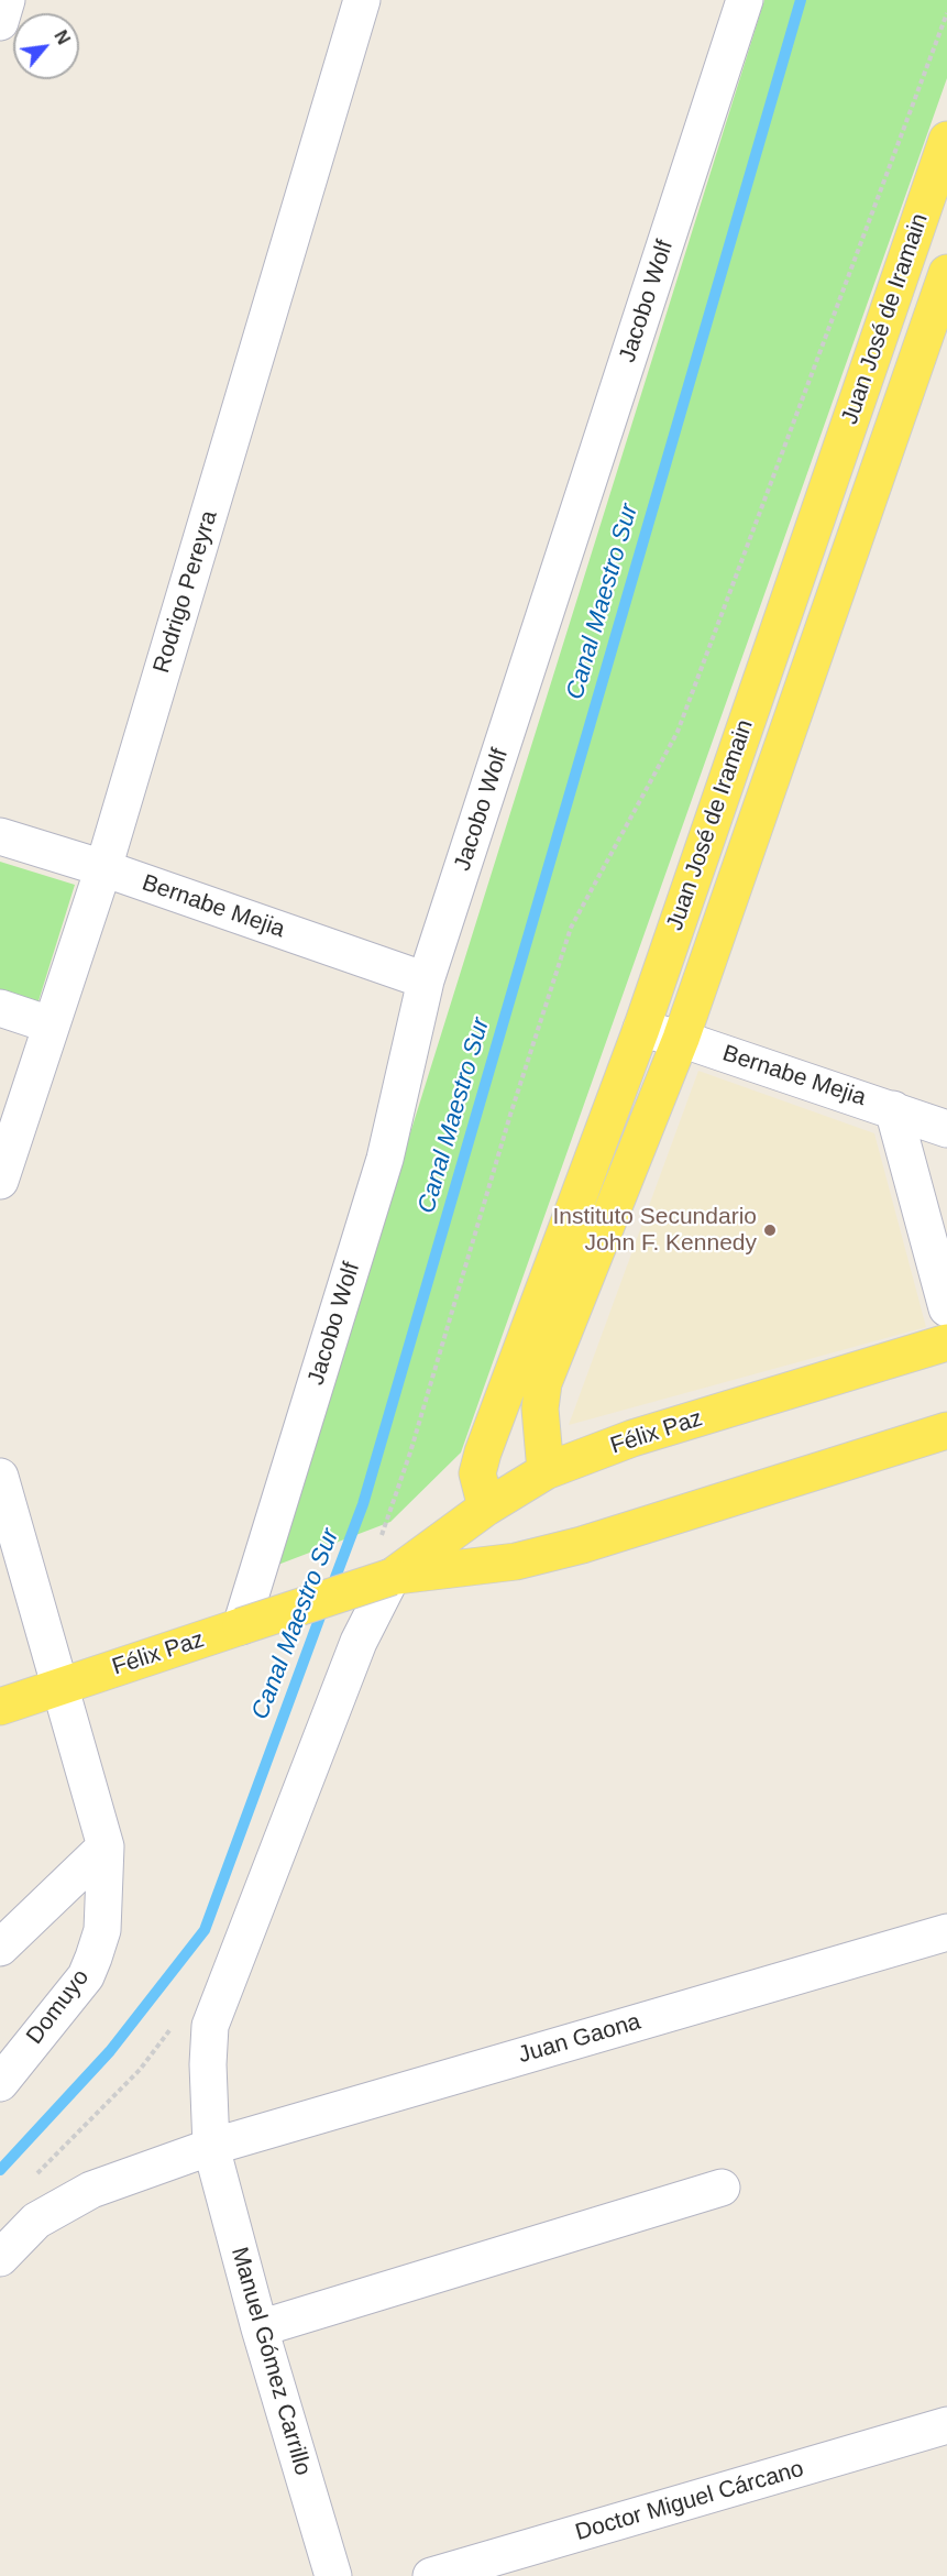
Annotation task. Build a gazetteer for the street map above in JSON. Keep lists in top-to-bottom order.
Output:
{
  "streets": {
    "main road": ["Juan José de Iramain", "Félix Paz"],
    "street": [
      "Jacobo Wolf",
      "Rodrigo Pereyra",
      "Bernabe Mejia",
      "Domuyo",
      "Juan Gaona",
      "Manuel Gómez Carrillo",
      "Doctor Miguel Cárcano"
    ]
  },
  "crossings": [
    ["Jacobo Wolf", "Bernabe Mejia"],
    ["Jacobo Wolf", "Félix Paz"],
    ["Juan José de Iramain", "Bernabe Mejia"],
    ["Juan José de Iramain", "Félix Paz"],
    ["Rodrigo Pereyra", "Bernabe Mejia"],
    ["Félix Paz", "Domuyo"],
    ["Félix Paz", "Manuel Gómez Carrillo"],
    ["Juan Gaona", "Manuel Gómez Carrillo"]
  ],
  "water": ["Canal Maestro Sur"],
  "places": ["Instituto Secundario John F. Kennedy"],
  "north": "top right"
}
